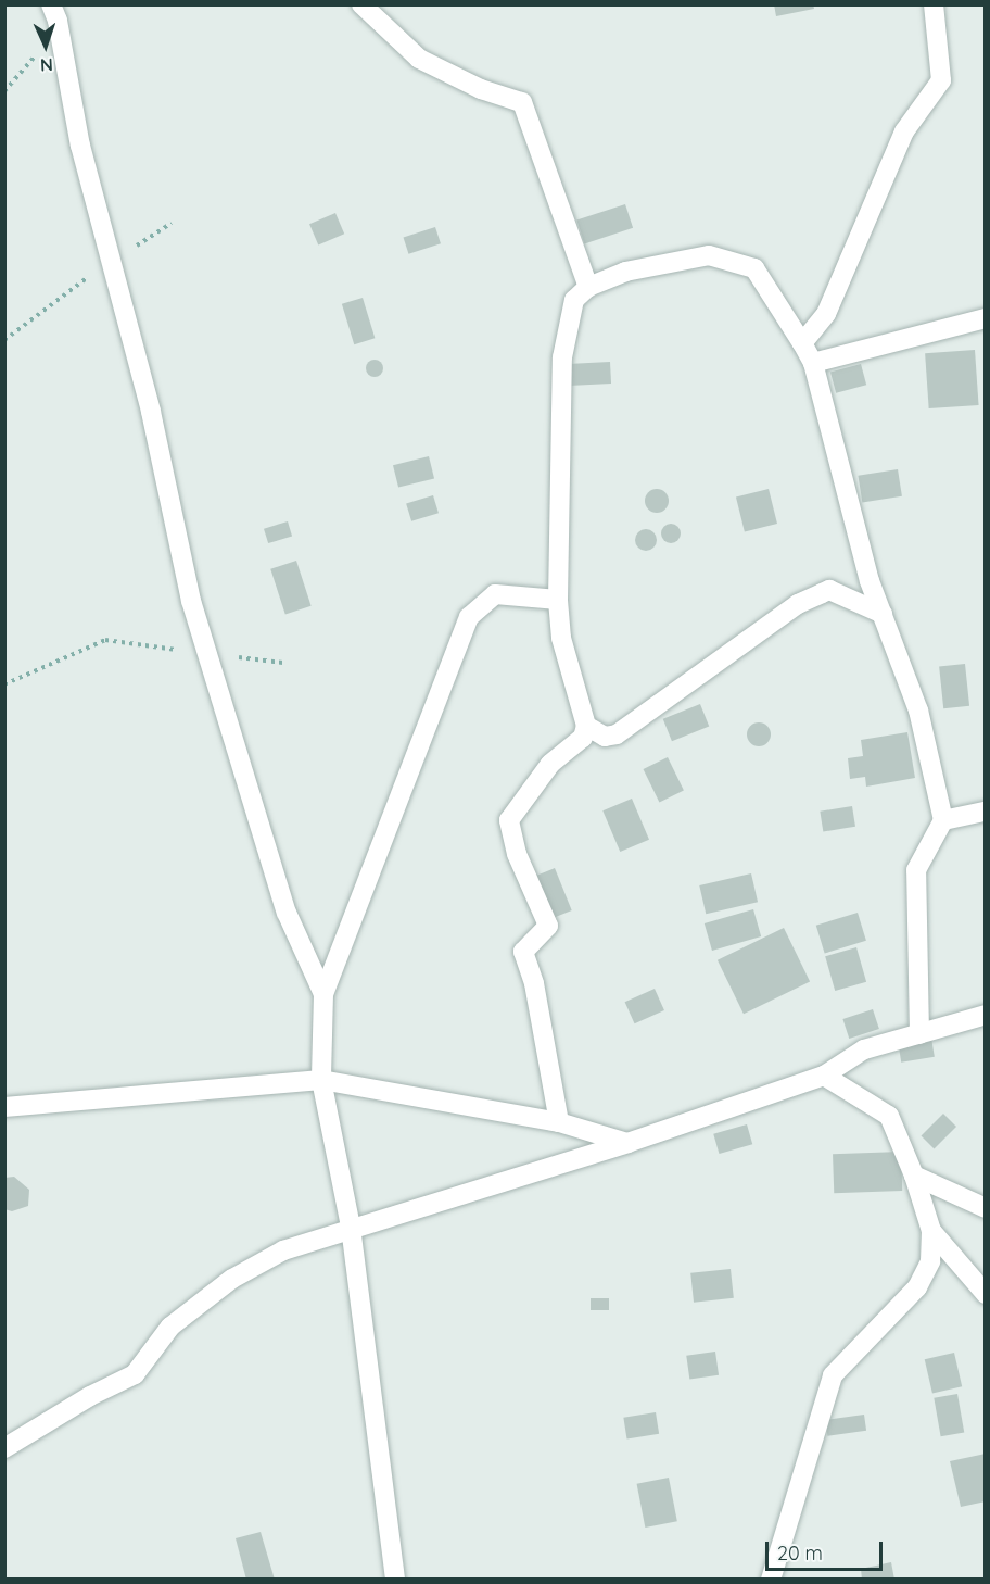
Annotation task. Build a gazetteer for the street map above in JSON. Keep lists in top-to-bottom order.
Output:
{
  "scale_bar": "20 m",
  "north": "bottom"
}
